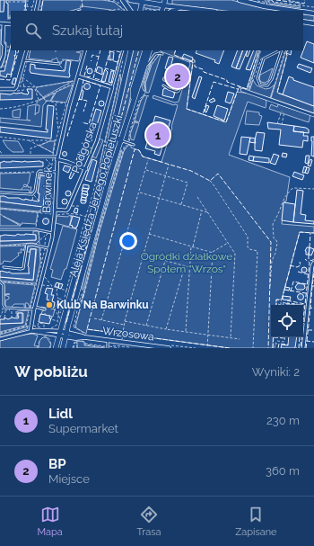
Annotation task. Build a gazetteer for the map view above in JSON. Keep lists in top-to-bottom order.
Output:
{
  "streets": {
    "main road": ["Aleja Księdza Jerzego Popiełuszki"],
    "street": ["Podgórska", "Barwinek", "Wrzosowa"]
  },
  "crossings": [
    ["Podgórska", "Barwinek"],
    ["Barwinek", "Wrzosowa"],
    ["Aleja Księdza Jerzego Popiełuszki", "Wrzosowa"]
  ],
  "parks": ["Ogródki działkowe Społem \"Wrzos\""],
  "places": ["Klub Na Barwinku"],
  "page": {
    "search": "Szukaj tutaj",
    "pins": ["2", "1"],
    "heading": ["W pobliżu", "Wyniki: 2"],
    "list": [
      {
        "mark": "1",
        "name": "Lidl",
        "note": "Supermarket",
        "value": "230 m"
      },
      {
        "mark": "2",
        "name": "BP",
        "note": "Miejsce",
        "value": "360 m"
      }
    ],
    "nav": ["Mapa", "Trasa", "Zapisane"]
  }
}
